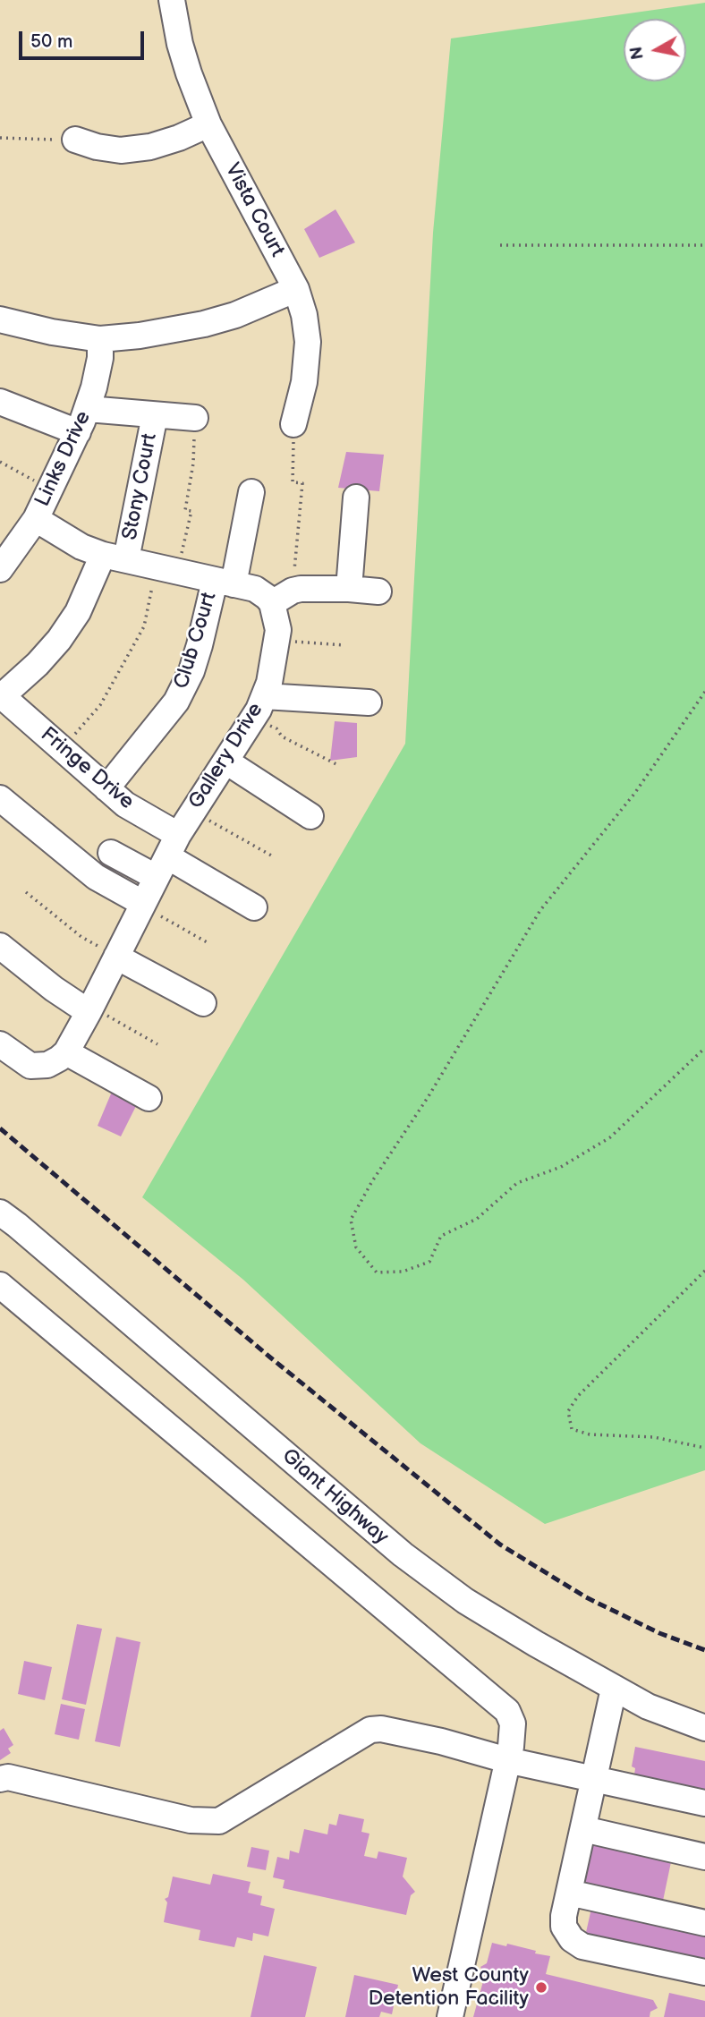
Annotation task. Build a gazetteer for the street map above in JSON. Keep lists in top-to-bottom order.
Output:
{
  "streets": {
    "street": [
      "Vista Court",
      "Links Drive",
      "Stony Court",
      "Club Court",
      "Gallery Drive",
      "Fringe Drive",
      "Giant Highway"
    ]
  },
  "crossings": [
    ["Stony Court", "Fringe Drive"],
    ["Club Court", "Fringe Drive"],
    ["Gallery Drive", "Fringe Drive"]
  ],
  "places": ["West County Detention Facility"],
  "scale_bar": "50 m",
  "north": "left"
}
